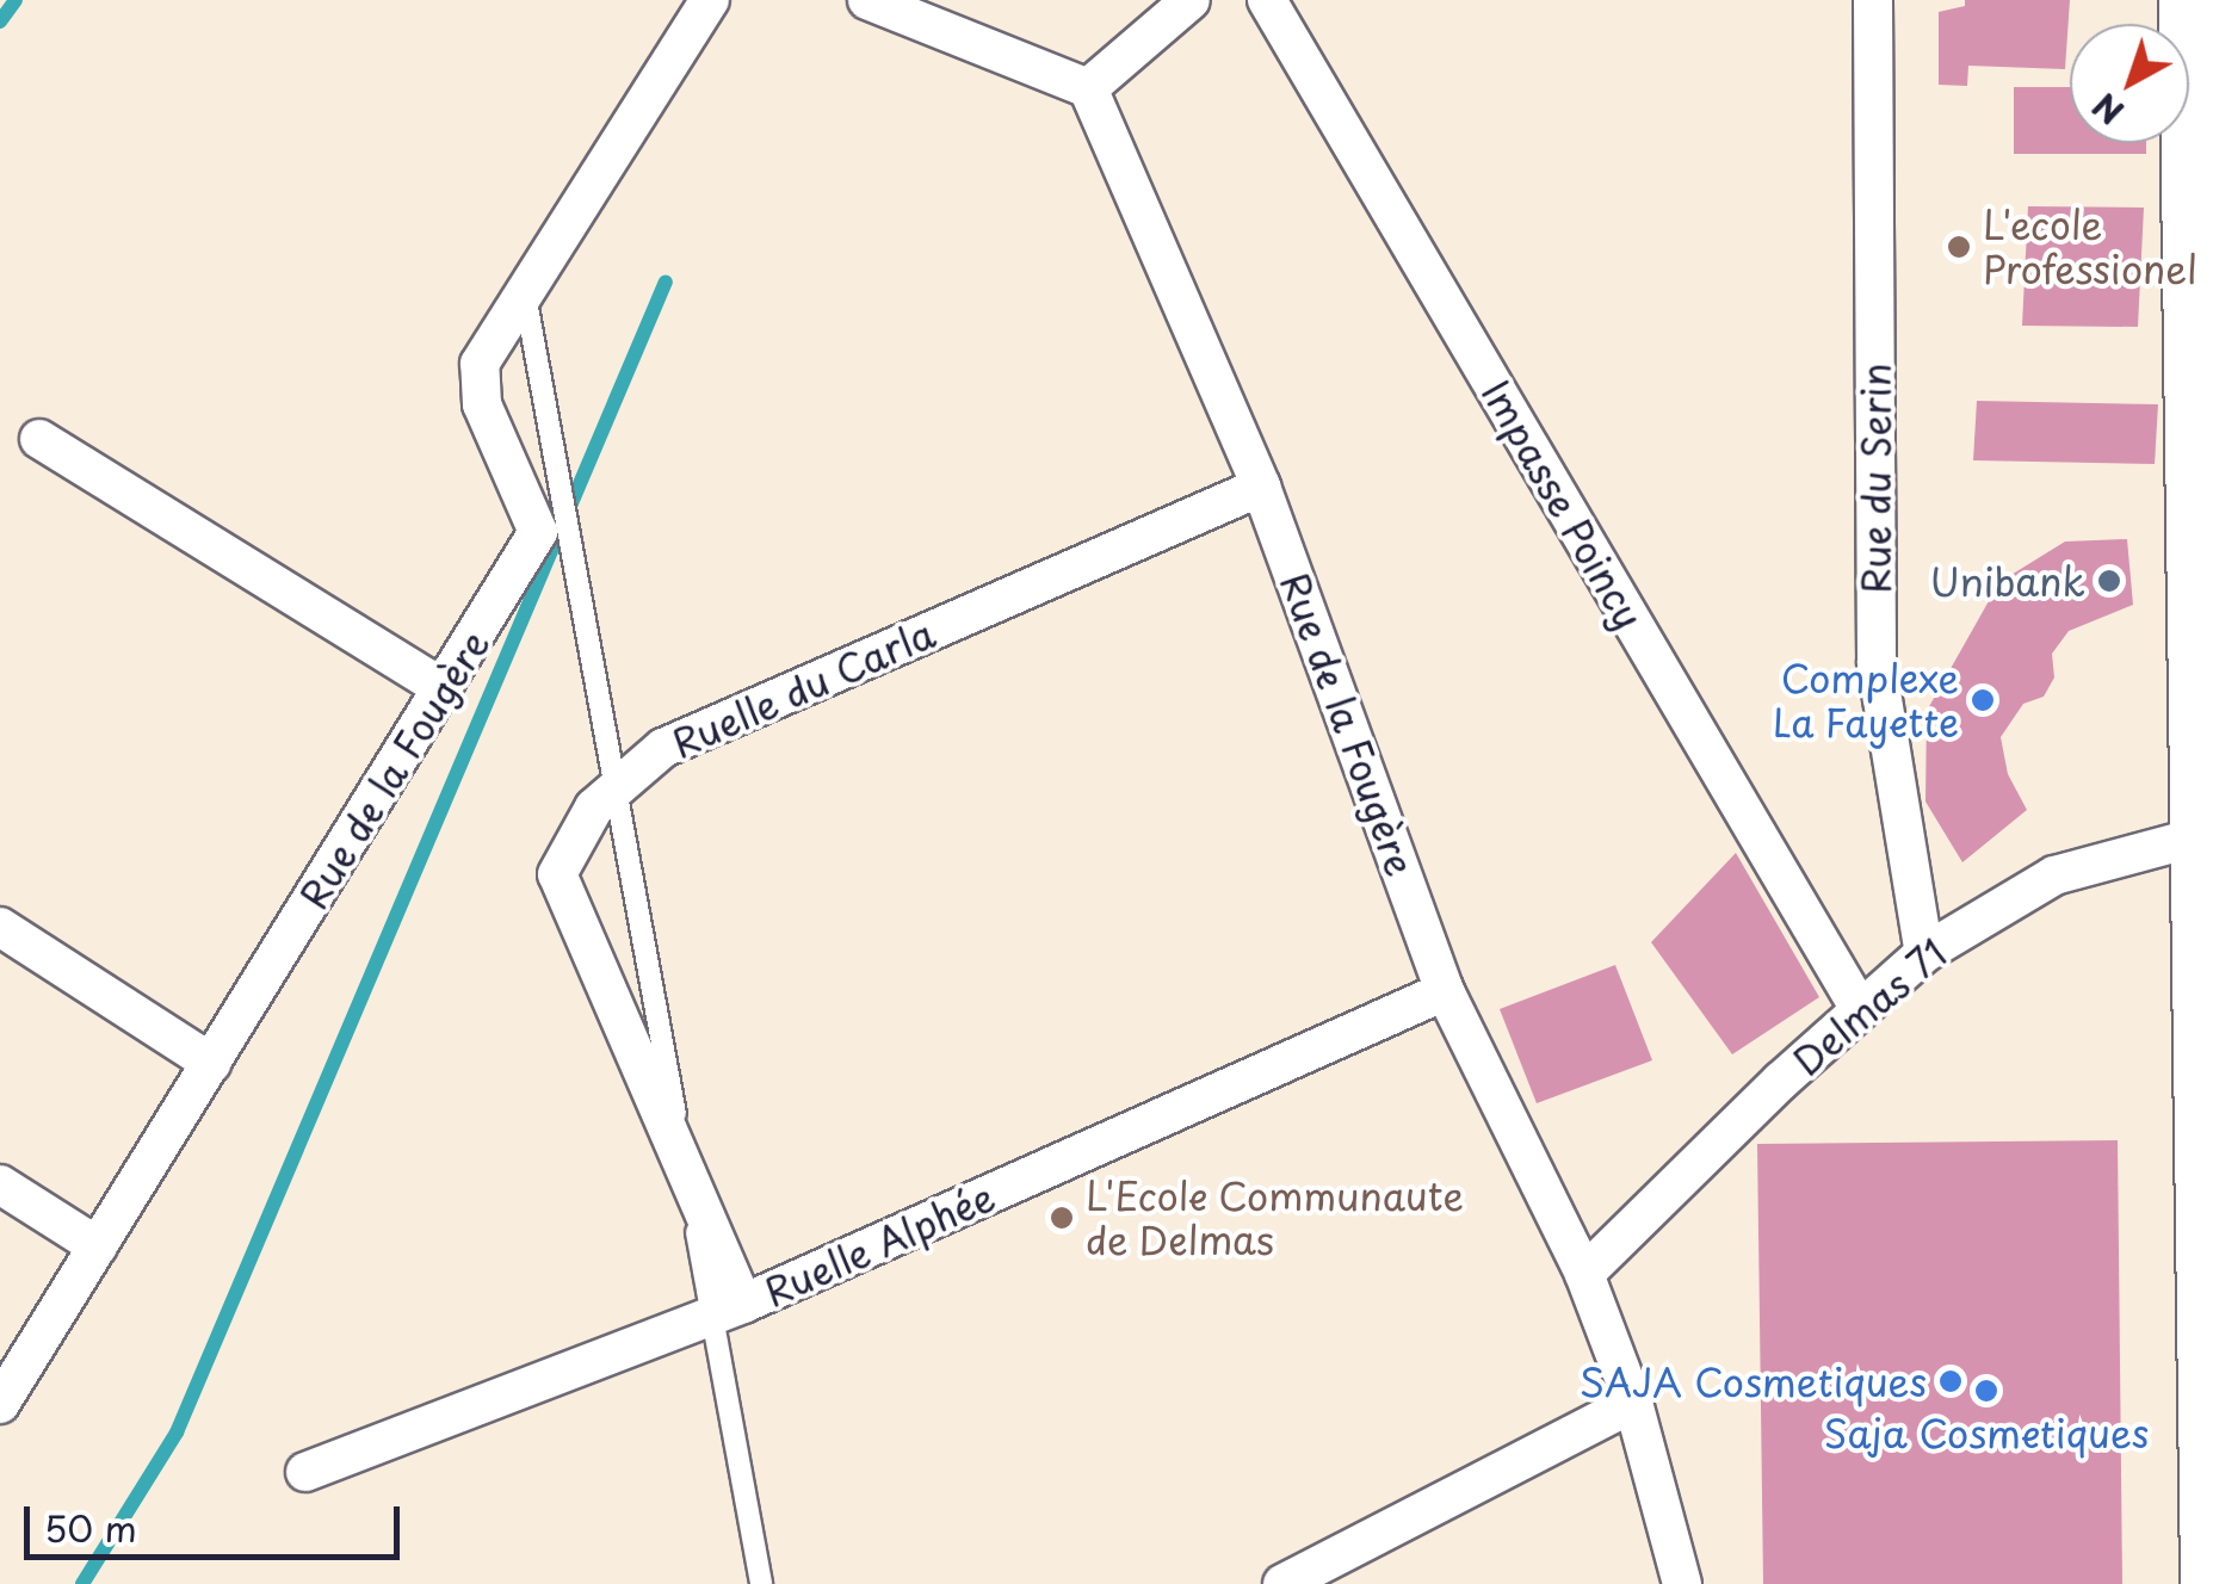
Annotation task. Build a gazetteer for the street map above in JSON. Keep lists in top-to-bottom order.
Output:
{
  "streets": {
    "street": [
      "Rue du Serin",
      "Impasse Poincy",
      "Ruelle du Carla",
      "Rue de la Fougère",
      "Delmas 71",
      "Ruelle Alphée"
    ]
  },
  "crossings": [
    ["Rue du Serin", "Delmas 71"],
    ["Impasse Poincy", "Delmas 71"],
    ["Ruelle du Carla", "Rue de la Fougère"],
    ["Ruelle du Carla", "Ruelle Alphée"],
    ["Rue de la Fougère", "Delmas 71"],
    ["Rue de la Fougère", "Ruelle Alphée"]
  ],
  "places": [
    "L'ecole Professionel",
    "Unibank",
    "Complexe La Fayette",
    "L'Ecole Communaute de Delmas",
    "SAJA Cosmetiques",
    "Saja Cosmetiques"
  ],
  "scale_bar": "50 m",
  "north": "bottom left"
}
